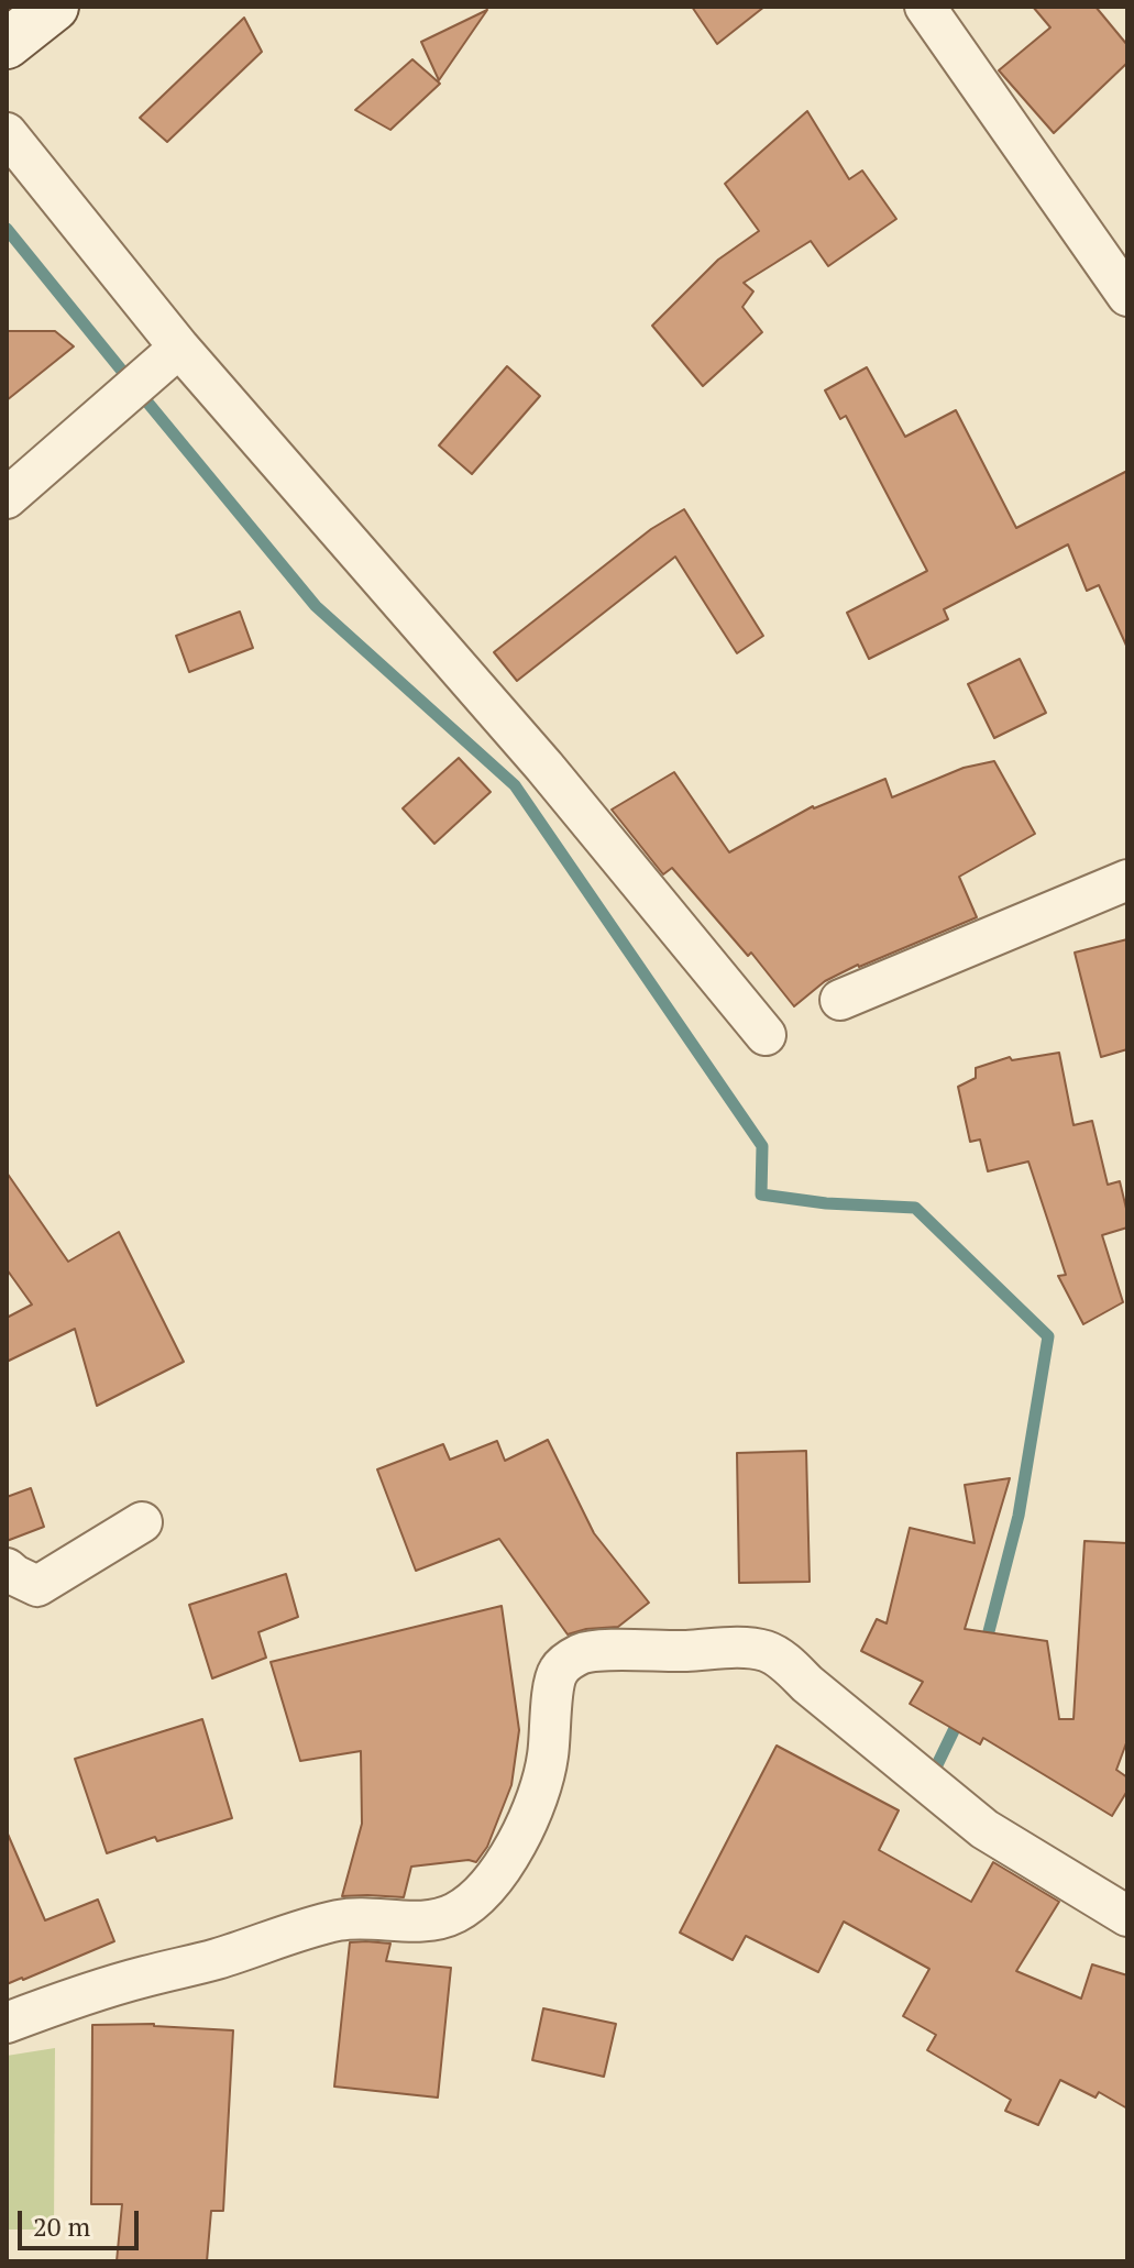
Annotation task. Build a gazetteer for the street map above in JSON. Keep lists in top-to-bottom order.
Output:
{
  "scale_bar": "20 m"
}
